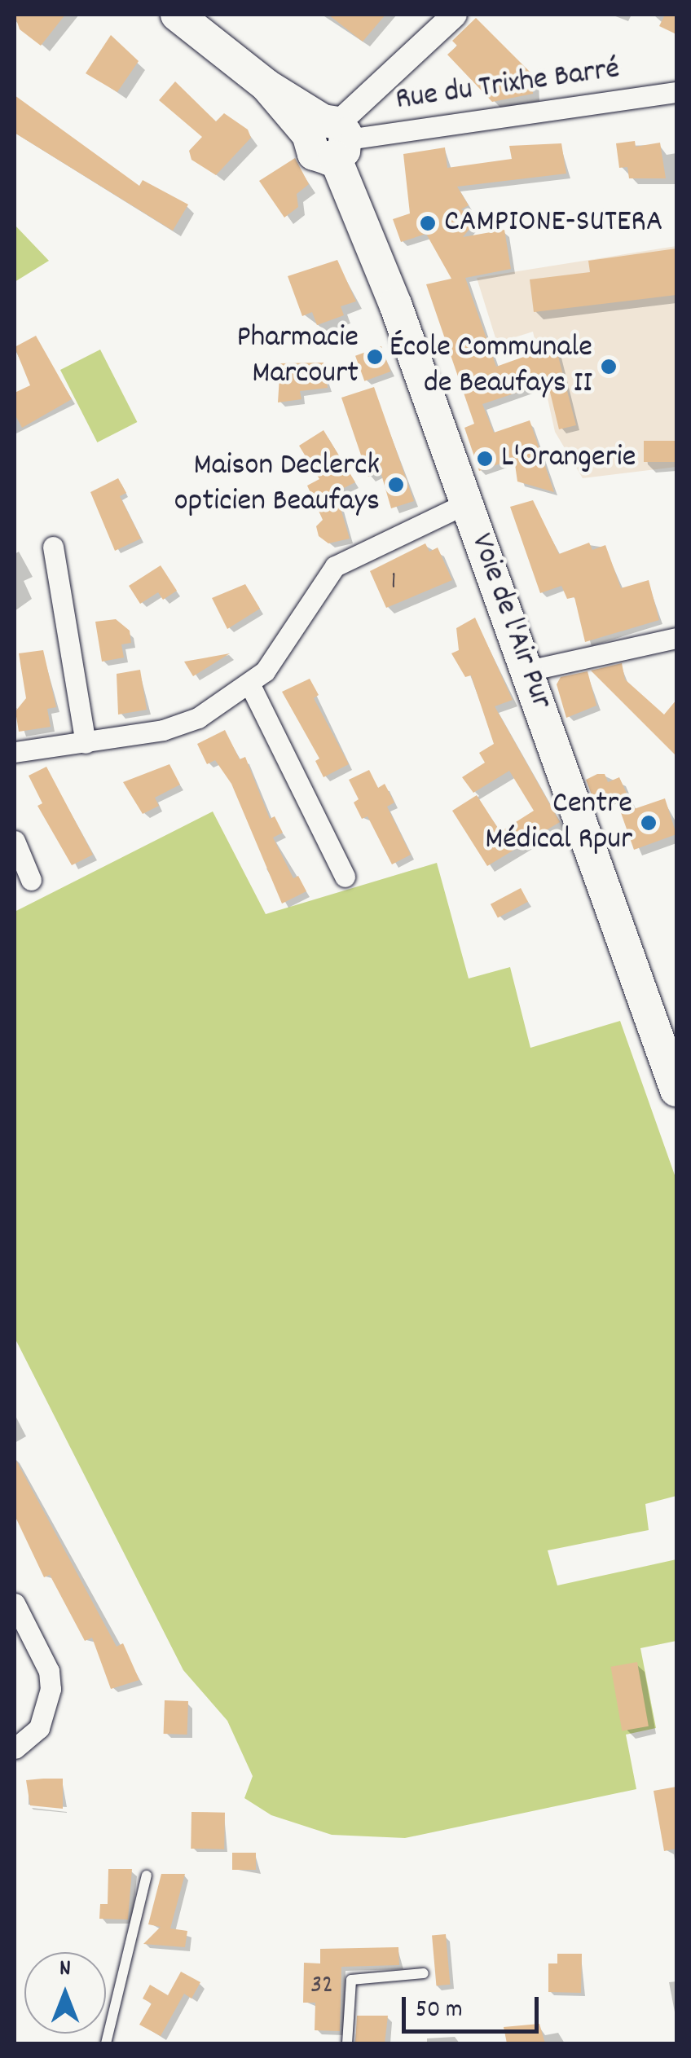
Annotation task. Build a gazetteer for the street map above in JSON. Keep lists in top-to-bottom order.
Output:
{
  "streets": {
    "main road": ["Voie de l'Air Pur"],
    "street": ["Rue du Trixhe Barré"]
  },
  "crossings": [
    ["Rue du Trixhe Barré", "Voie de l'Air Pur"]
  ],
  "places": [
    "CAMPIONE-SUTERA",
    "Pharmacie Marcourt",
    "École Communale de Beaufays II",
    "L'Orangerie",
    "Maison Declerck opticien Beaufays",
    "Centre Médical Rpur"
  ],
  "house_numbers": ["1", "32"],
  "scale_bar": "50 m",
  "north": "top"
}
